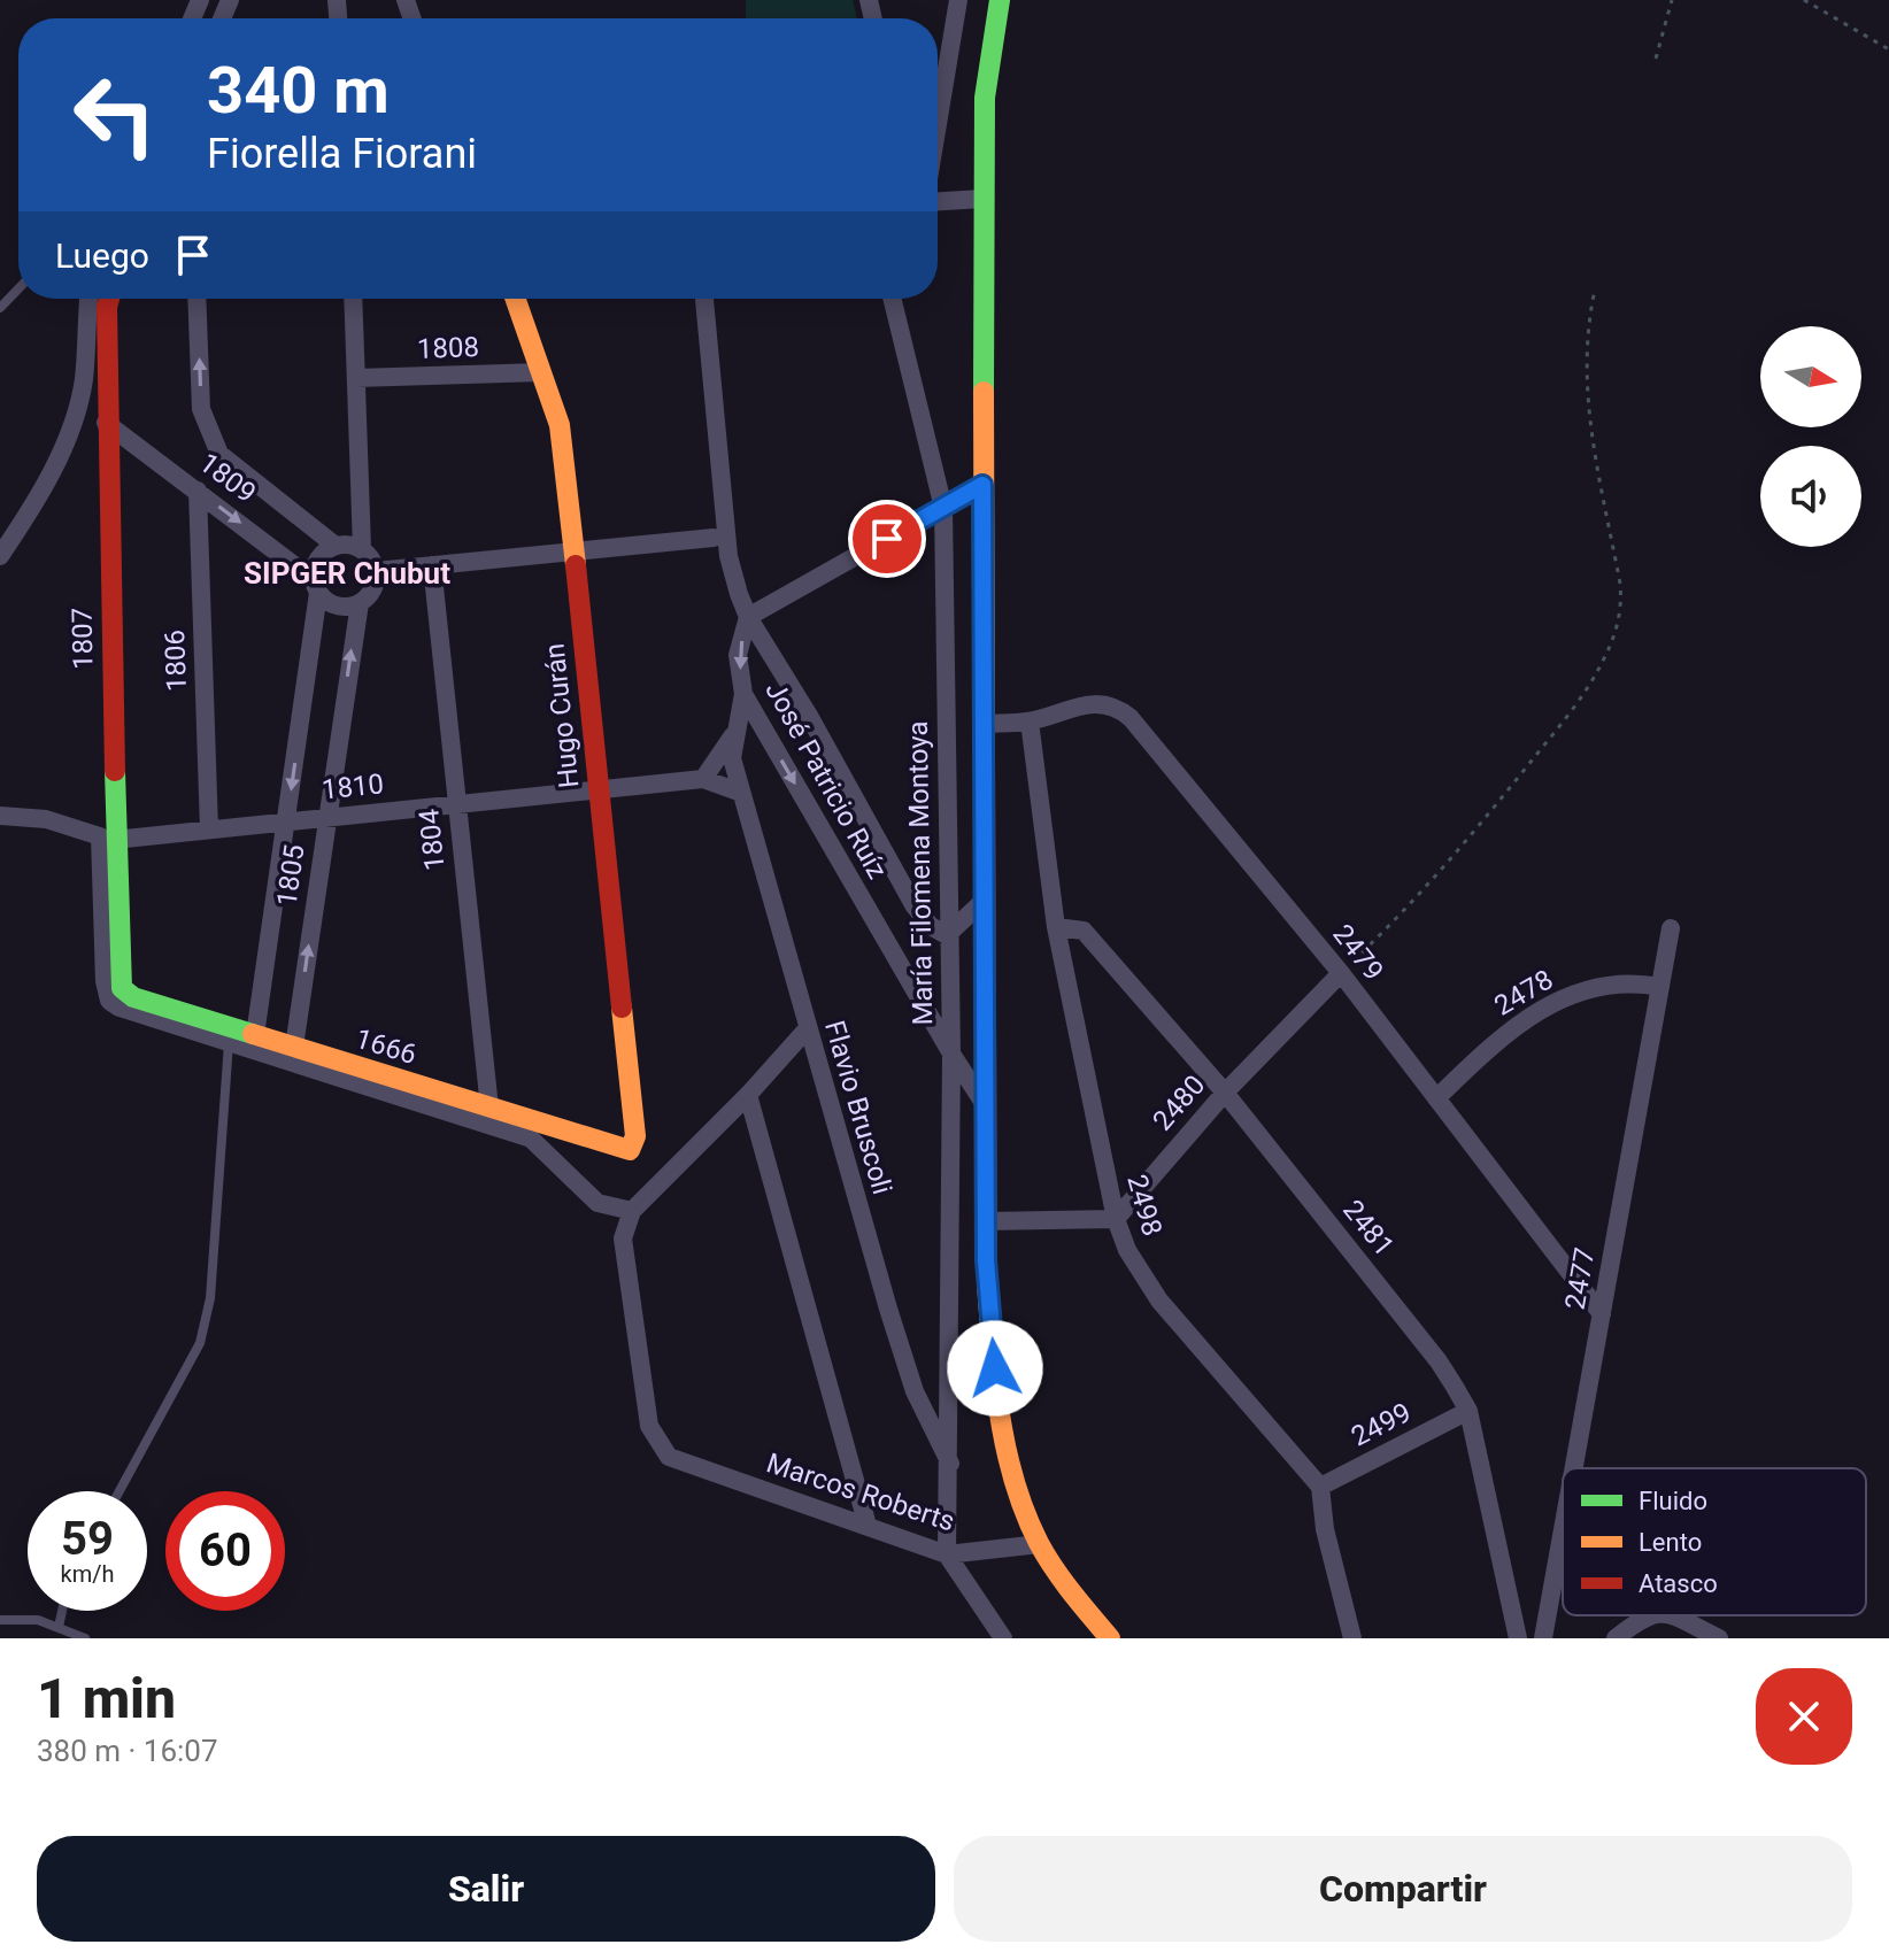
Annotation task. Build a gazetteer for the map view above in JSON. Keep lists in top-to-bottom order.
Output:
{
  "streets": {
    "street": [
      "1808",
      "1809",
      "1807",
      "1806",
      "Hugo Curán",
      "José Patricio Ruíz",
      "1810",
      "1804",
      "María Filomena Montoya",
      "1805",
      "2479",
      "2478",
      "1666",
      "2480",
      "Flavio Bruscoli",
      "2498",
      "2481",
      "2477",
      "2499",
      "Marcos Roberts"
    ]
  },
  "crossings": [
    ["1808", "Hugo Curán"],
    ["1809", "1807"],
    ["1809", "1806"],
    ["1809", "1805"],
    ["1807", "1810"],
    ["1807", "1666"],
    ["1806", "1810"],
    ["Hugo Curán", "1810"],
    ["Hugo Curán", "1666"],
    ["José Patricio Ruíz", "María Filomena Montoya"],
    ["1810", "1804"],
    ["1810", "1805"],
    ["1804", "1666"],
    ["María Filomena Montoya", "Flavio Bruscoli"],
    ["María Filomena Montoya", "Marcos Roberts"],
    ["1805", "1666"],
    ["2479", "2478"],
    ["2479", "2480"],
    ["2479", "2498"],
    ["2479", "2477"],
    ["2478", "2477"],
    ["2480", "2498"],
    ["2480", "2481"],
    ["2498", "2481"],
    ["2498", "2499"],
    ["2481", "2499"]
  ],
  "districts": ["SIPGER Chubut"],
  "legend": ["Fluido", "Lento", "Atasco"],
  "north": "right",
  "page": {
    "turn": ["340 m", "Fiorella Fiorani"],
    "then": "Luego",
    "speed": "59 km/h",
    "limit": "60",
    "heading": ["1 min", "380 m · 16:07"],
    "buttons": ["Salir", "Compartir"]
  }
}
